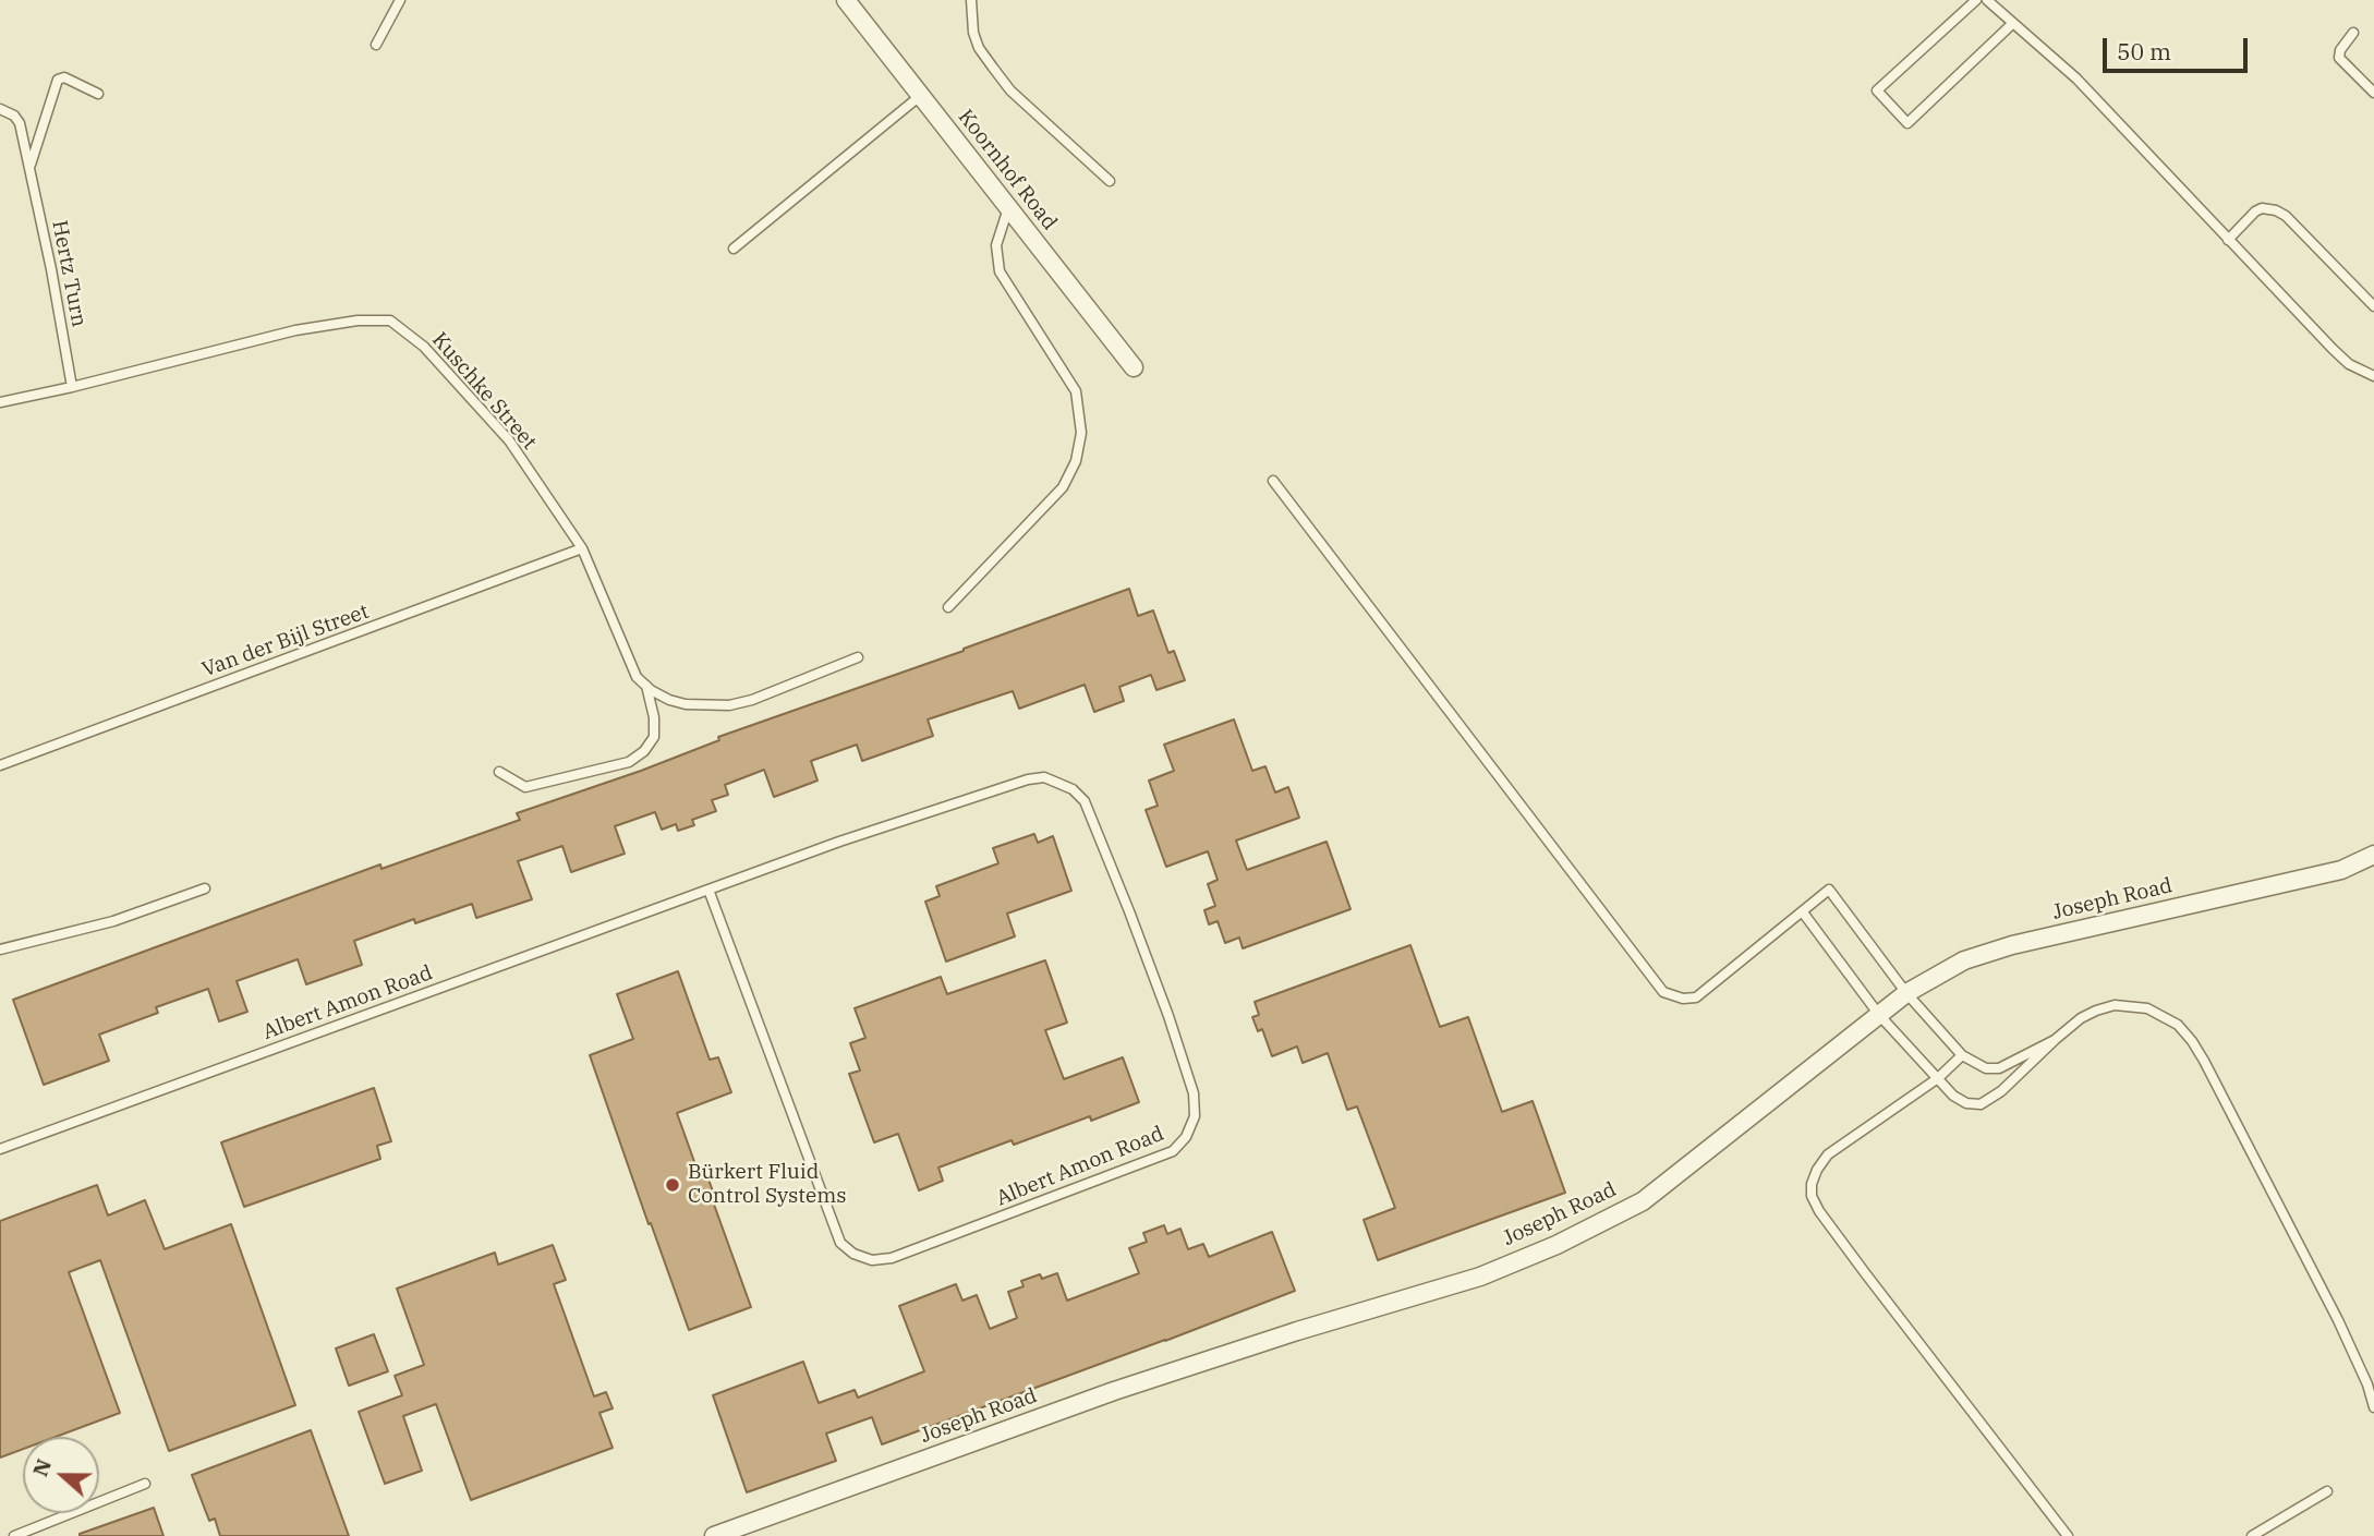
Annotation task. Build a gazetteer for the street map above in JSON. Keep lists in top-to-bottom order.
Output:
{
  "streets": {
    "street": ["Koornhof Road", "Joseph Road"],
    "lane": [
      "Hertz Turn",
      "Kuschke Street",
      "Van der Bijl Street",
      "Albert Amon Road"
    ]
  },
  "crossings": [
    ["Hertz Turn", "Kuschke Street"],
    ["Kuschke Street", "Van der Bijl Street"]
  ],
  "places": ["Bürkert Fluid Control Systems"],
  "scale_bar": "50 m",
  "north": "left"
}
